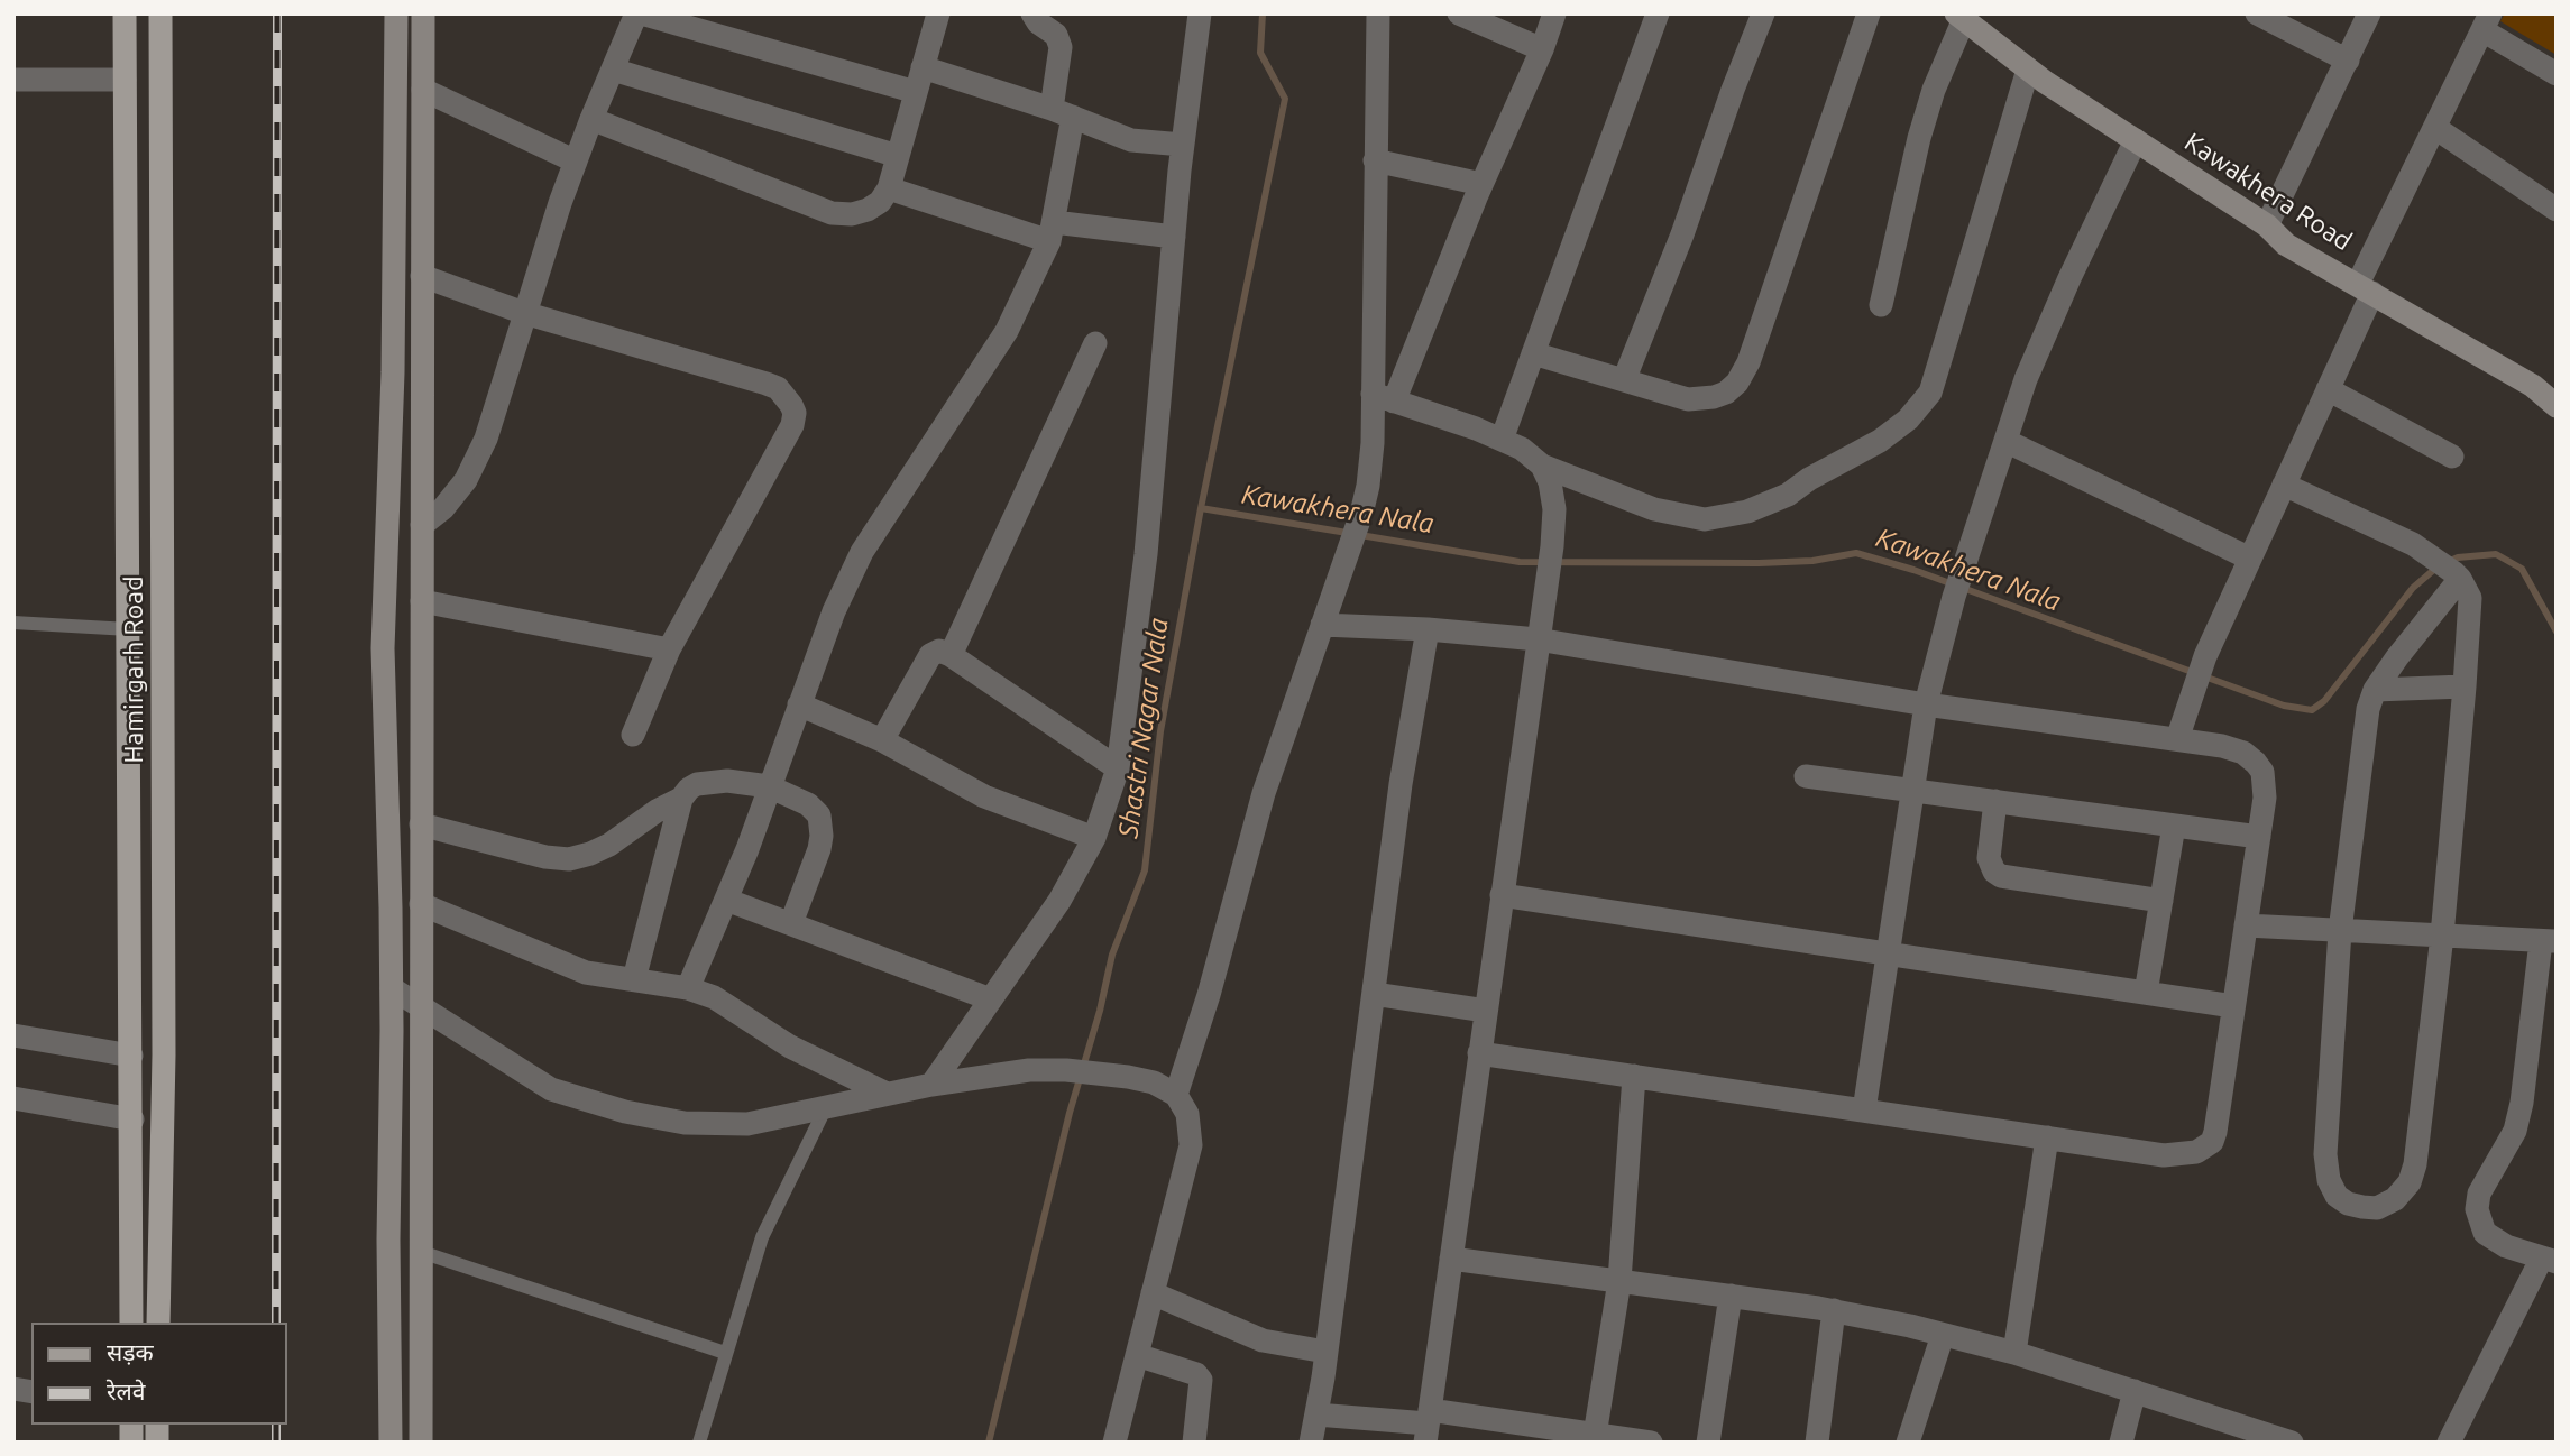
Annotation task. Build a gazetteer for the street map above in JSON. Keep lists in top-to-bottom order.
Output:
{
  "streets": {
    "main road": ["Hamirgarh Road"],
    "street": ["Kawakhera Road"]
  },
  "water": ["Kawakhera Nala", "Shastri Nagar Nala"],
  "legend": ["सड़क", "रेलवे"]
}
